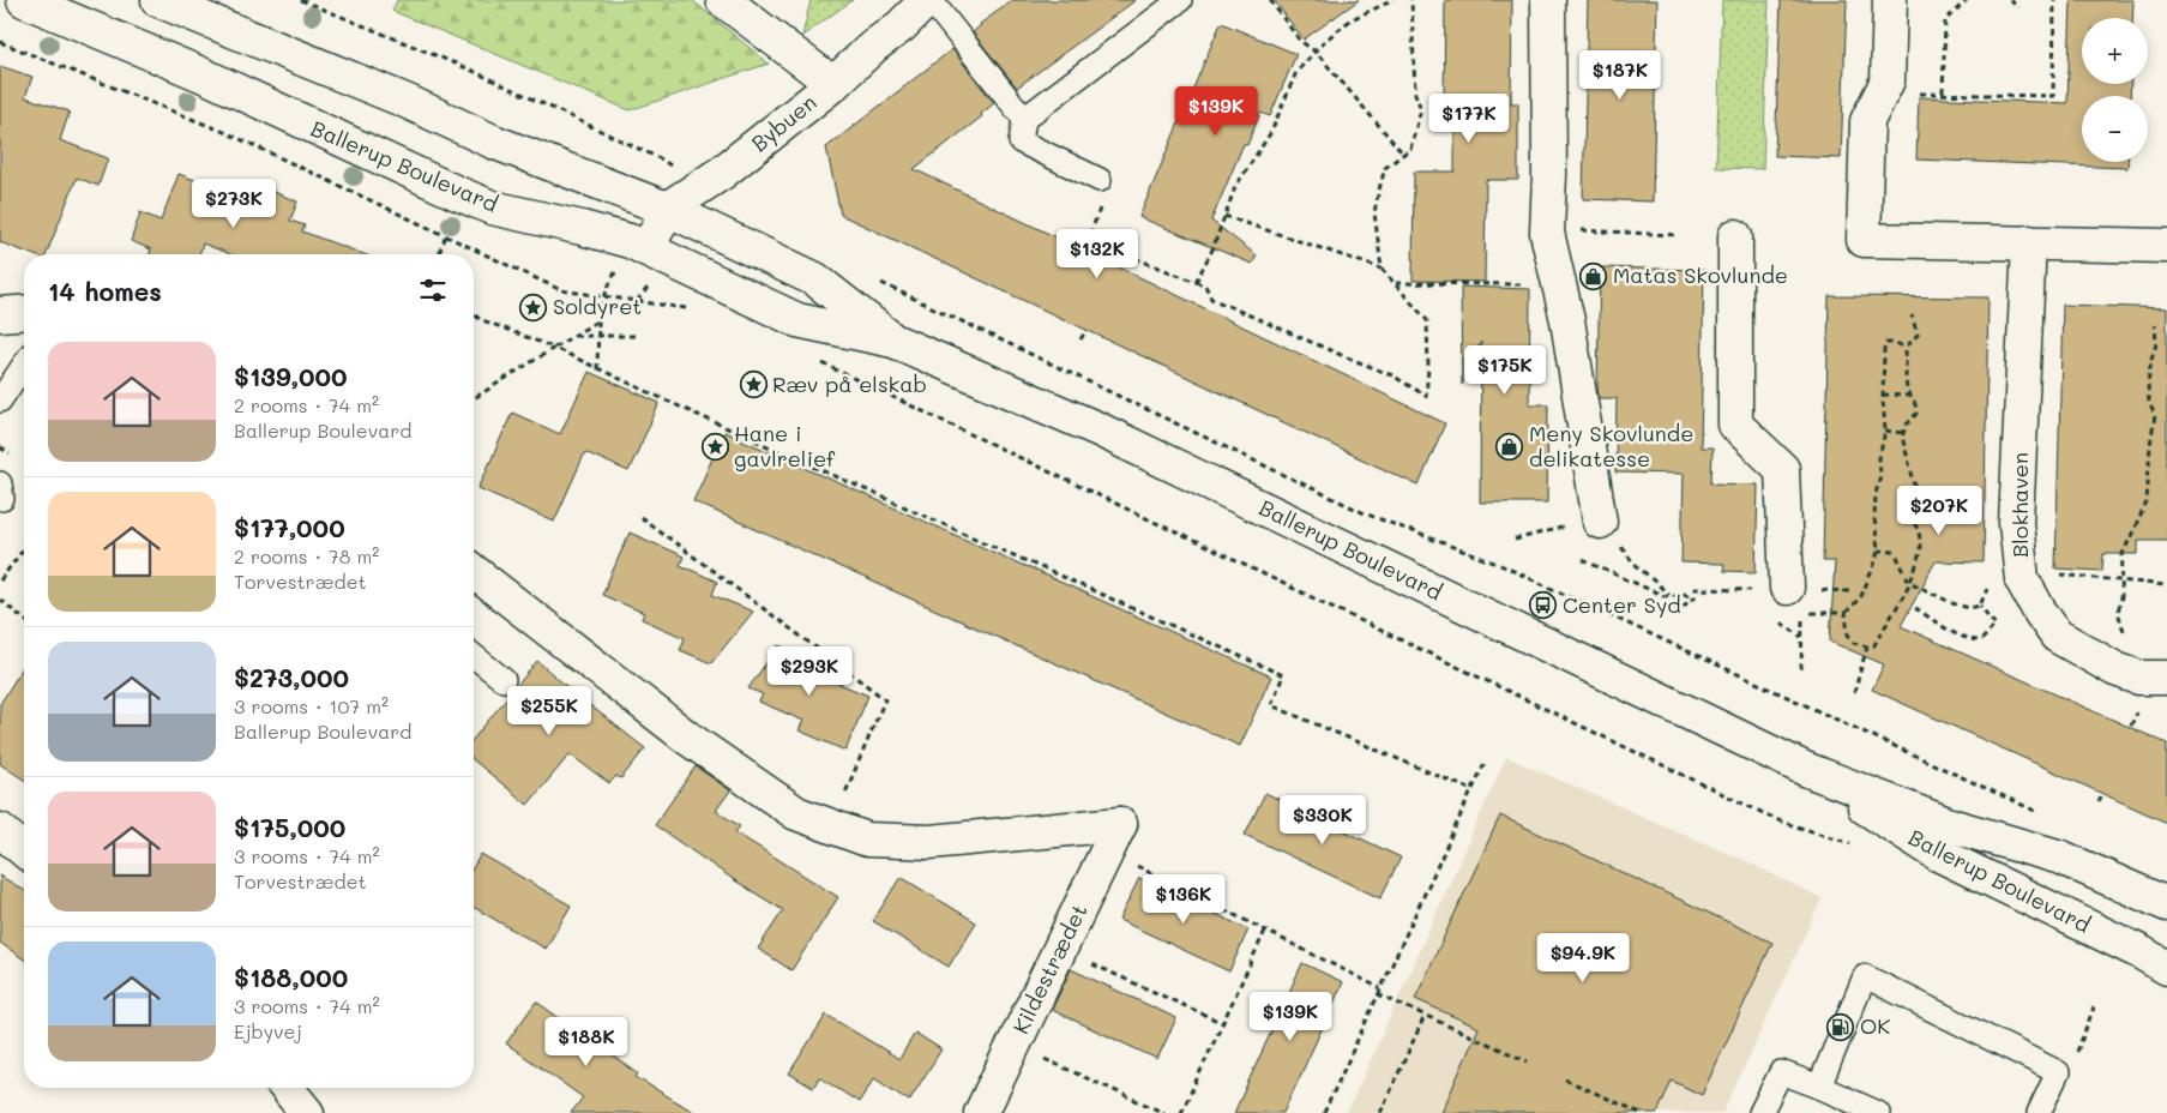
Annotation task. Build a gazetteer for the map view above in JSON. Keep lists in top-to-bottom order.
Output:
{
  "streets": {
    "street": [
      "Bybuen",
      "Ballerup Boulevard",
      "Blokhaven",
      "Kildestrædet"
    ]
  },
  "crossings": [
    ["Bybuen", "Ballerup Boulevard"]
  ],
  "places": {
    "shop": ["Matas Skovlunde", "Meny Skovlunde delikatesse"],
    "place": ["Soldyret", "Ræv på elskab", "Hane i gavlrelief"],
    "bus stop": ["Center Syd"],
    "fuel station": ["OK"]
  },
  "page": {
    "map_buttons": ["+", "−"],
    "price": [
      "$187K",
      "$139K",
      "$177K",
      "$273K",
      "$132K",
      "$175K",
      "$207K",
      "$293K",
      "$255K",
      "$330K",
      "$136K",
      "$94.9K",
      "$139K",
      "$188K"
    ],
    "heading": "14 homes",
    "list": [
      {
        "name": "$139,000",
        "note": "2 rooms · 74 m² · Ballerup Boulevard"
      },
      {
        "name": "$177,000",
        "note": "2 rooms · 78 m² · Torvestrædet"
      },
      {
        "name": "$273,000",
        "note": "3 rooms · 107 m² · Ballerup Boulevard"
      },
      {
        "name": "$175,000",
        "note": "3 rooms · 74 m² · Torvestrædet"
      },
      {
        "name": "$188,000",
        "note": "3 rooms · 74 m² · Ejbyvej"
      }
    ]
  }
}
